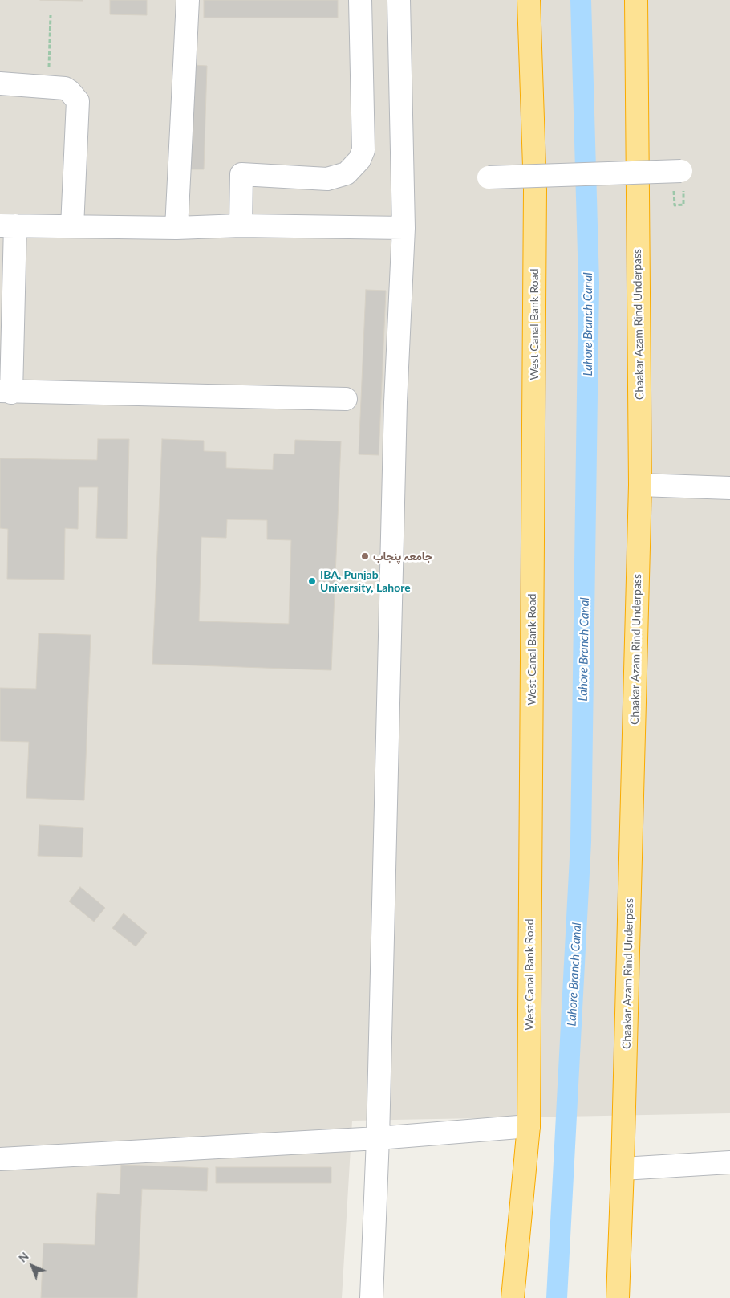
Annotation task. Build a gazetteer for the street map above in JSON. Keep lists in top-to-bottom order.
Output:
{
  "streets": {
    "highway": ["West Canal Bank Road", "Chaakar Azam Rind Underpass"]
  },
  "water": ["Lahore Branch Canal"],
  "places": ["جامعہ پنجاب", "IBA, Punjab University, Lahore"],
  "north": "top left"
}
